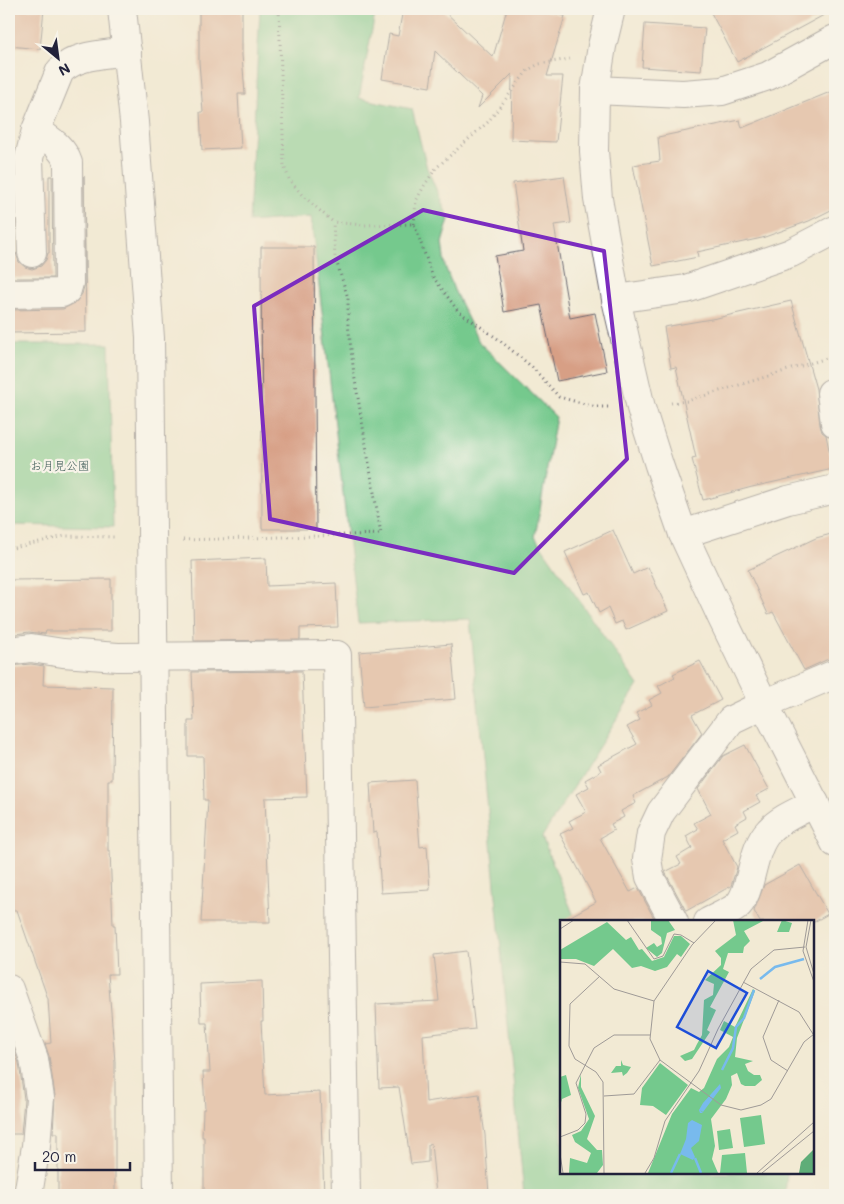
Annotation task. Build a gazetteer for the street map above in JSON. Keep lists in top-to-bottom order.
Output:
{
  "parks": ["お月見公園"],
  "scale_bar": "20 m",
  "north": "bottom right"
}
